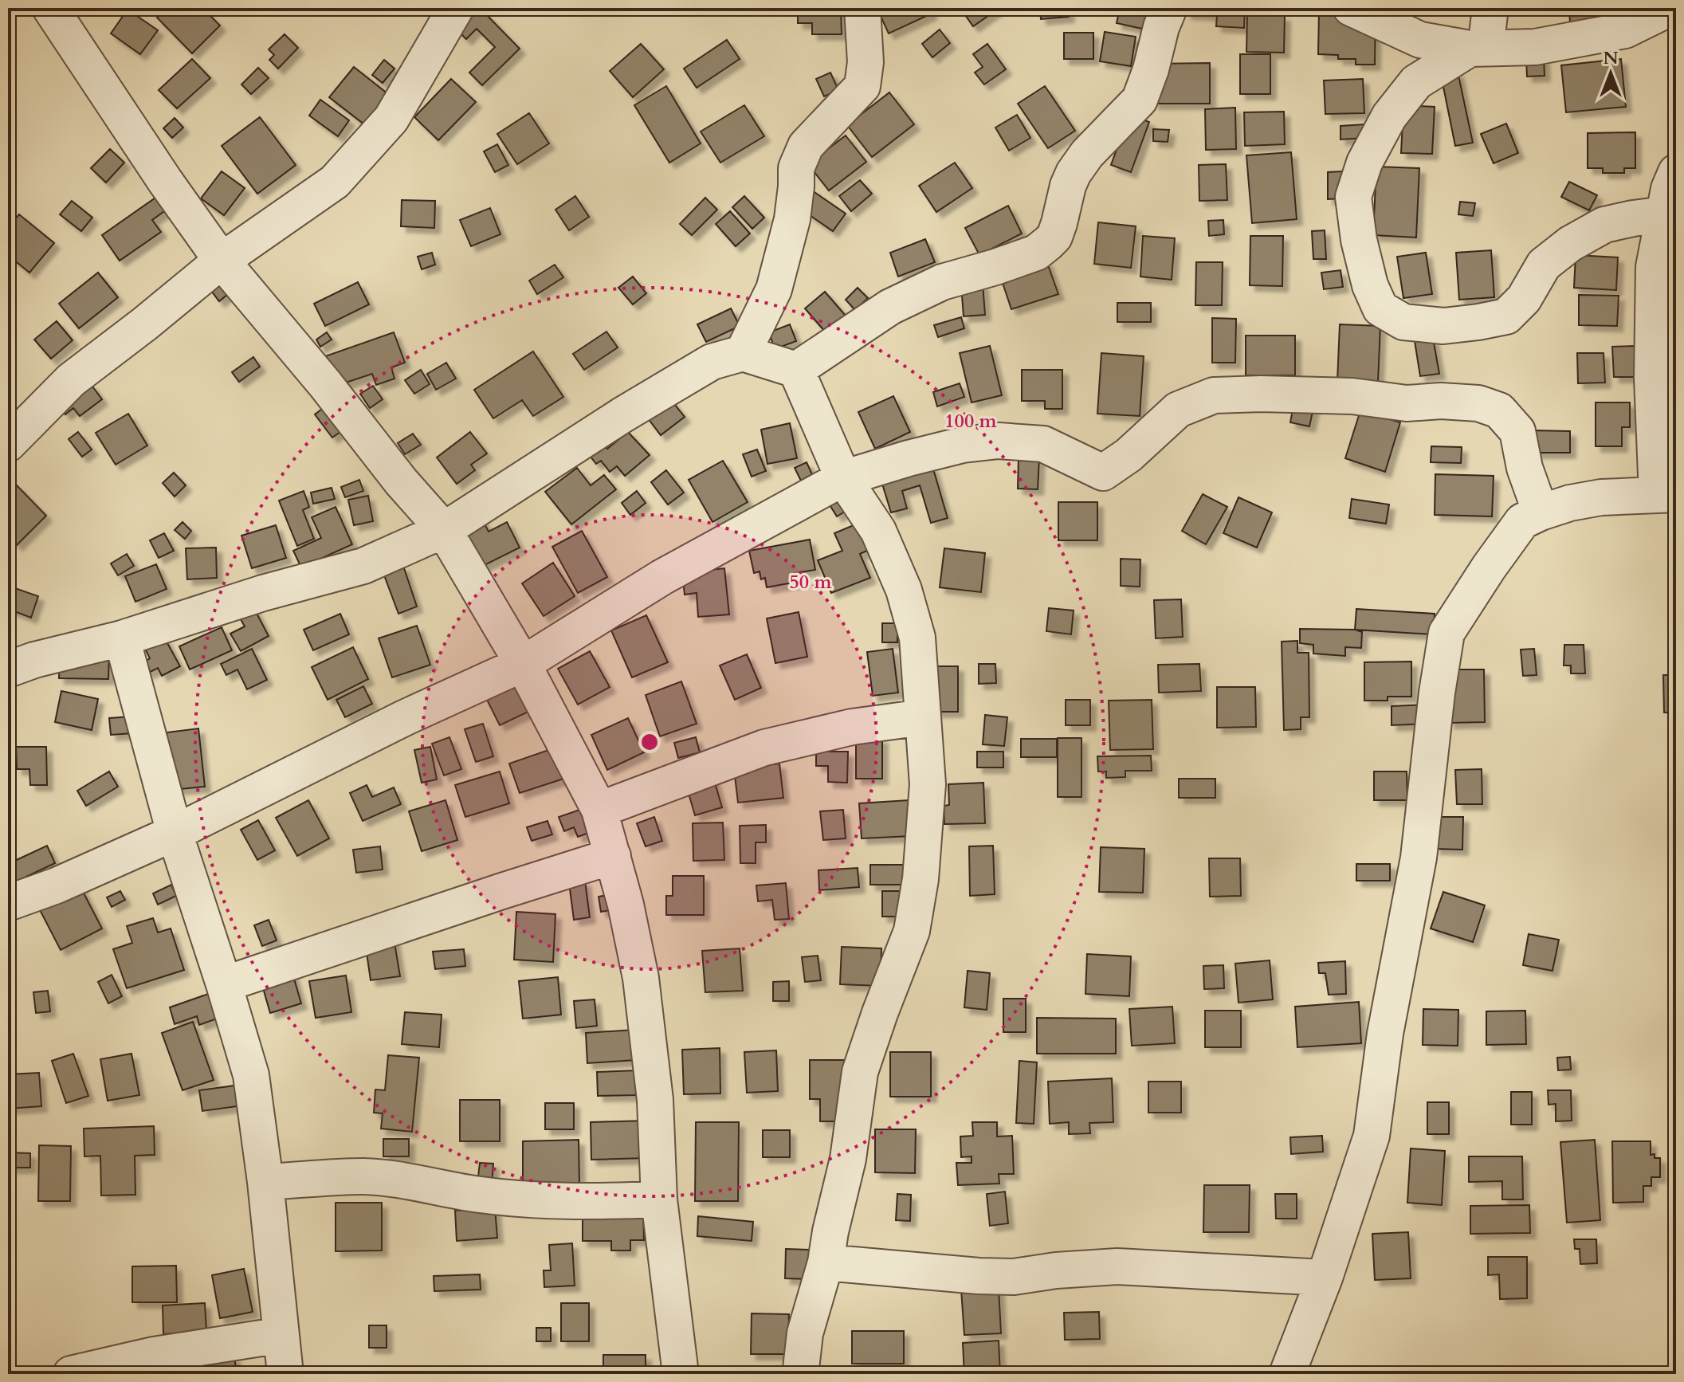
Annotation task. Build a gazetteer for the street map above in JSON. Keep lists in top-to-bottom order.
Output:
{
  "north": "top",
  "rings": ["100 m", "50 m"]
}
